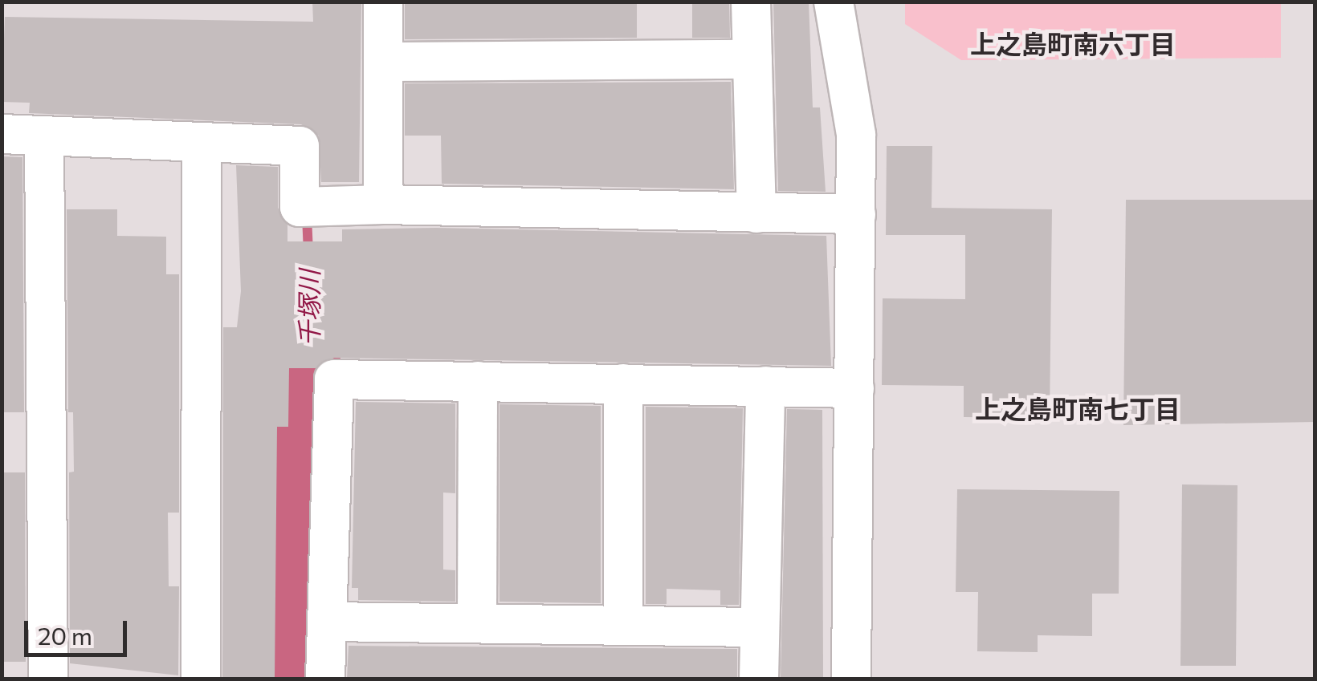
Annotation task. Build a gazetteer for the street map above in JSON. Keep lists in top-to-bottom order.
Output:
{
  "districts": ["上之島町南六丁目", "上之島町南七丁目"],
  "water": ["千塚川"],
  "scale_bar": "20 m"
}
